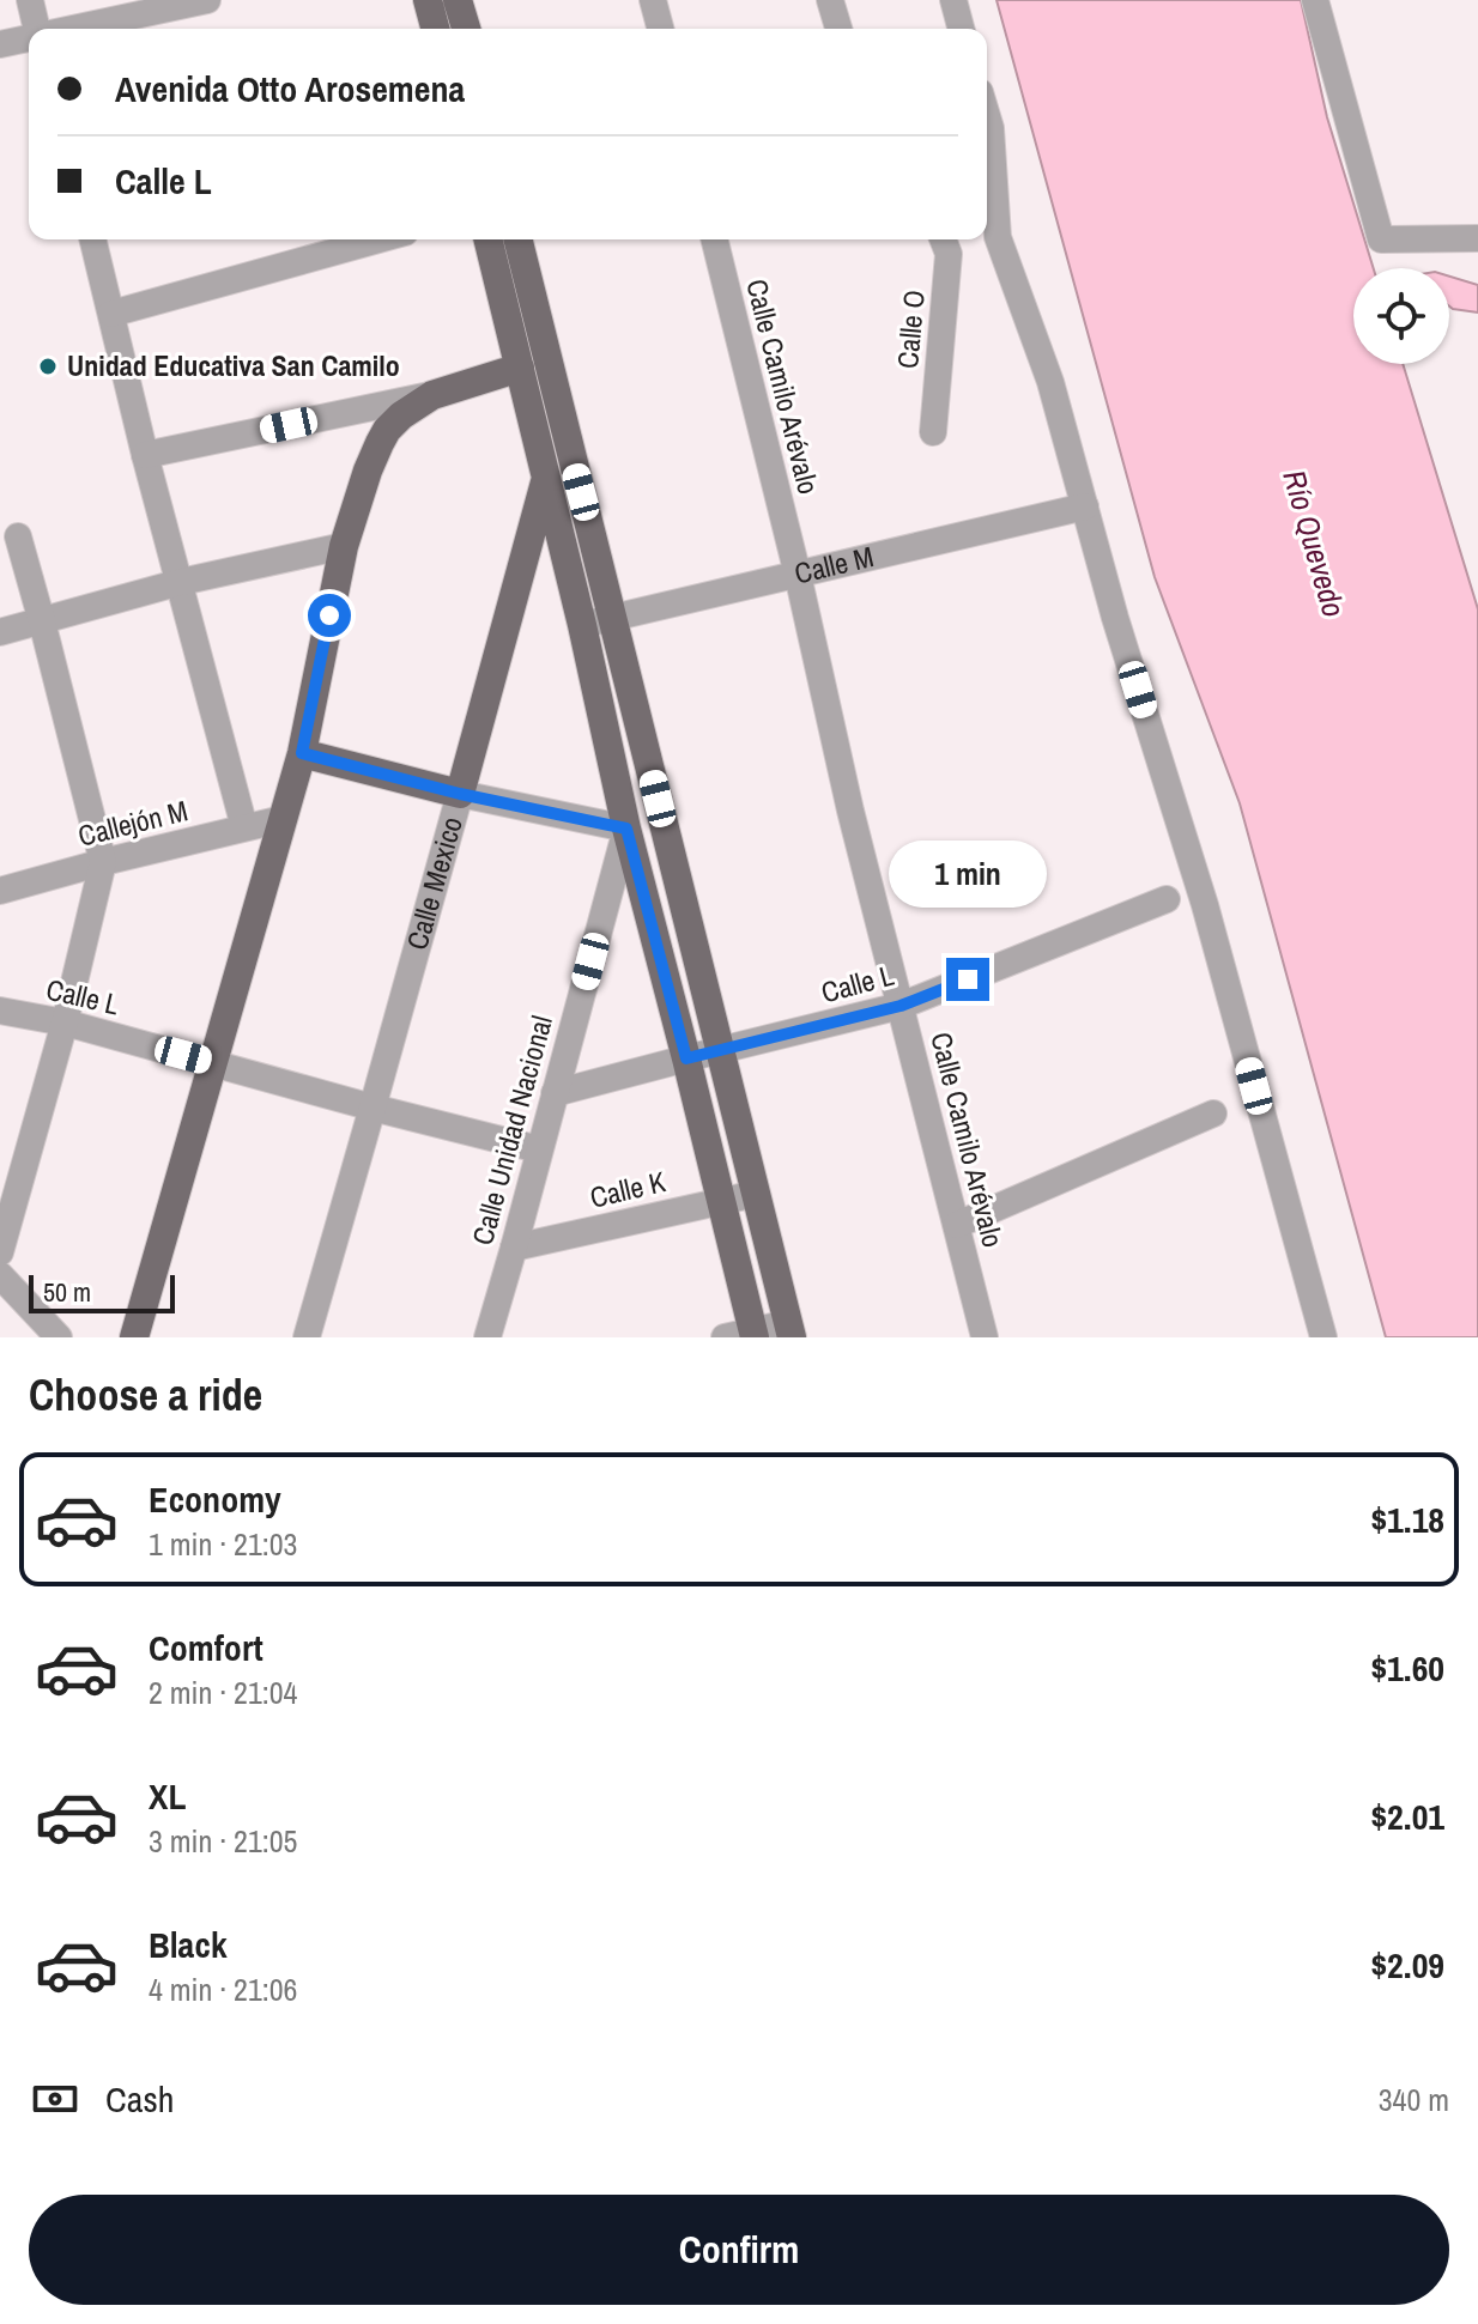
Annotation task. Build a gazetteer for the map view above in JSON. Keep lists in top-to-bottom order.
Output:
{
  "streets": {
    "main road": ["Calle Mexico"],
    "street": [
      "Calle O",
      "Calle Camilo Arévalo",
      "Calle M",
      "Callejón M",
      "Calle L",
      "Calle Unidad Nacional",
      "Calle K"
    ]
  },
  "crossings": [
    ["Calle Camilo Arévalo", "Calle M"],
    ["Calle Camilo Arévalo", "Calle L"],
    ["Calle Mexico", "Calle L"],
    ["Calle L", "Calle Unidad Nacional"],
    ["Calle Unidad Nacional", "Calle K"]
  ],
  "water": ["Río Quevedo"],
  "places": ["Unidad Educativa San Camilo"],
  "scale_bar": "50 m",
  "page": {
    "banner": ["Avenida Otto Arosemena", "Calle L"],
    "bubble": "1 min",
    "scale": "50 m",
    "heading": "Choose a ride",
    "list": [
      {
        "name": "Economy",
        "note": "1 min · 21:03",
        "value": "$1.18"
      },
      {
        "name": "Comfort",
        "note": "2 min · 21:04",
        "value": "$1.60"
      },
      {
        "name": "XL",
        "note": "3 min · 21:05",
        "value": "$2.01"
      },
      {
        "name": "Black",
        "note": "4 min · 21:06",
        "value": "$2.09"
      }
    ],
    "pay": ["Cash", "340 m"],
    "buttons": "Confirm"
  }
}
